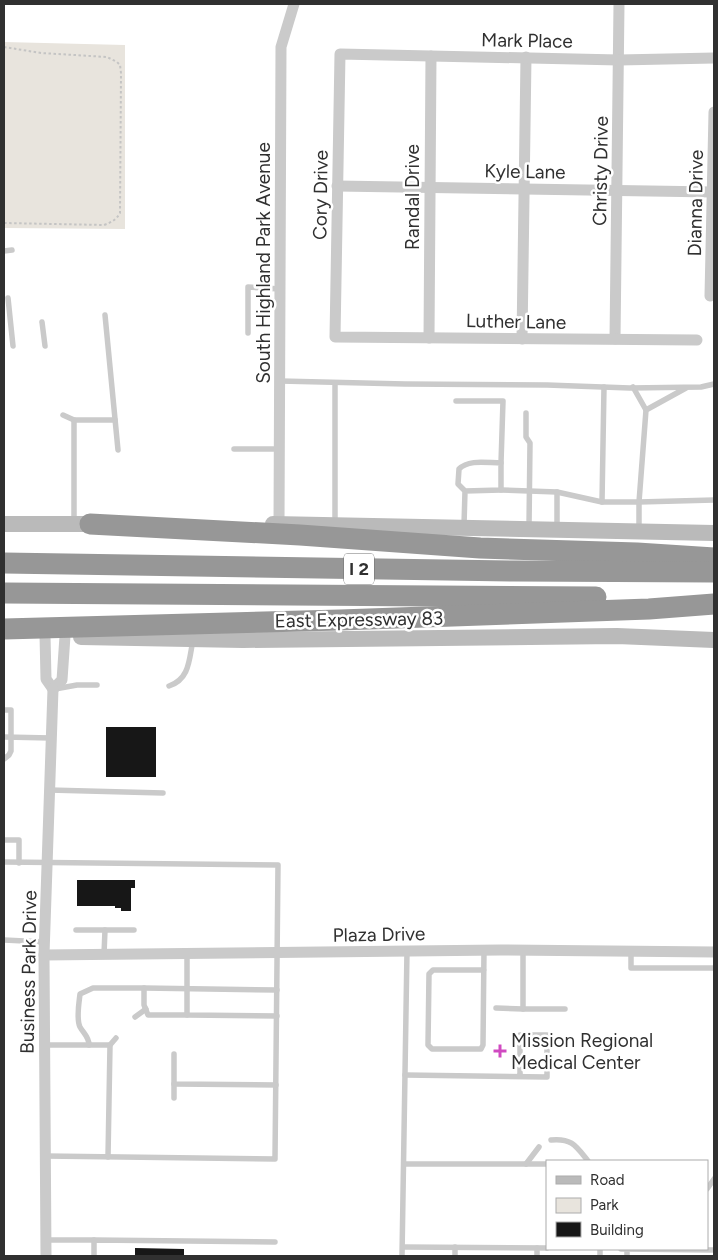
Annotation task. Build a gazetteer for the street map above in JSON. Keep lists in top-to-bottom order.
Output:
{
  "streets": {
    "highway": ["I 2"],
    "main road": ["East Expressway 83"],
    "street": [
      "Mark Place",
      "Kyle Lane",
      "Christy Drive",
      "Cory Drive",
      "Randal Drive",
      "Dianna Drive",
      "South Highland Park Avenue",
      "Luther Lane",
      "Plaza Drive",
      "Business Park Drive"
    ]
  },
  "crossings": [
    ["Mark Place", "Christy Drive"],
    ["Mark Place", "Cory Drive"],
    ["Mark Place", "Randal Drive"],
    ["Kyle Lane", "Christy Drive"],
    ["Kyle Lane", "Cory Drive"],
    ["Kyle Lane", "Randal Drive"],
    ["Kyle Lane", "Dianna Drive"],
    ["Christy Drive", "Luther Lane"],
    ["Cory Drive", "Luther Lane"],
    ["Randal Drive", "Luther Lane"],
    ["East Expressway 83", "Business Park Drive"],
    ["Plaza Drive", "Business Park Drive"]
  ],
  "places": {
    "health": ["Mission Regional Medical Center"]
  },
  "legend": ["Road", "Park", "Building"]
}
